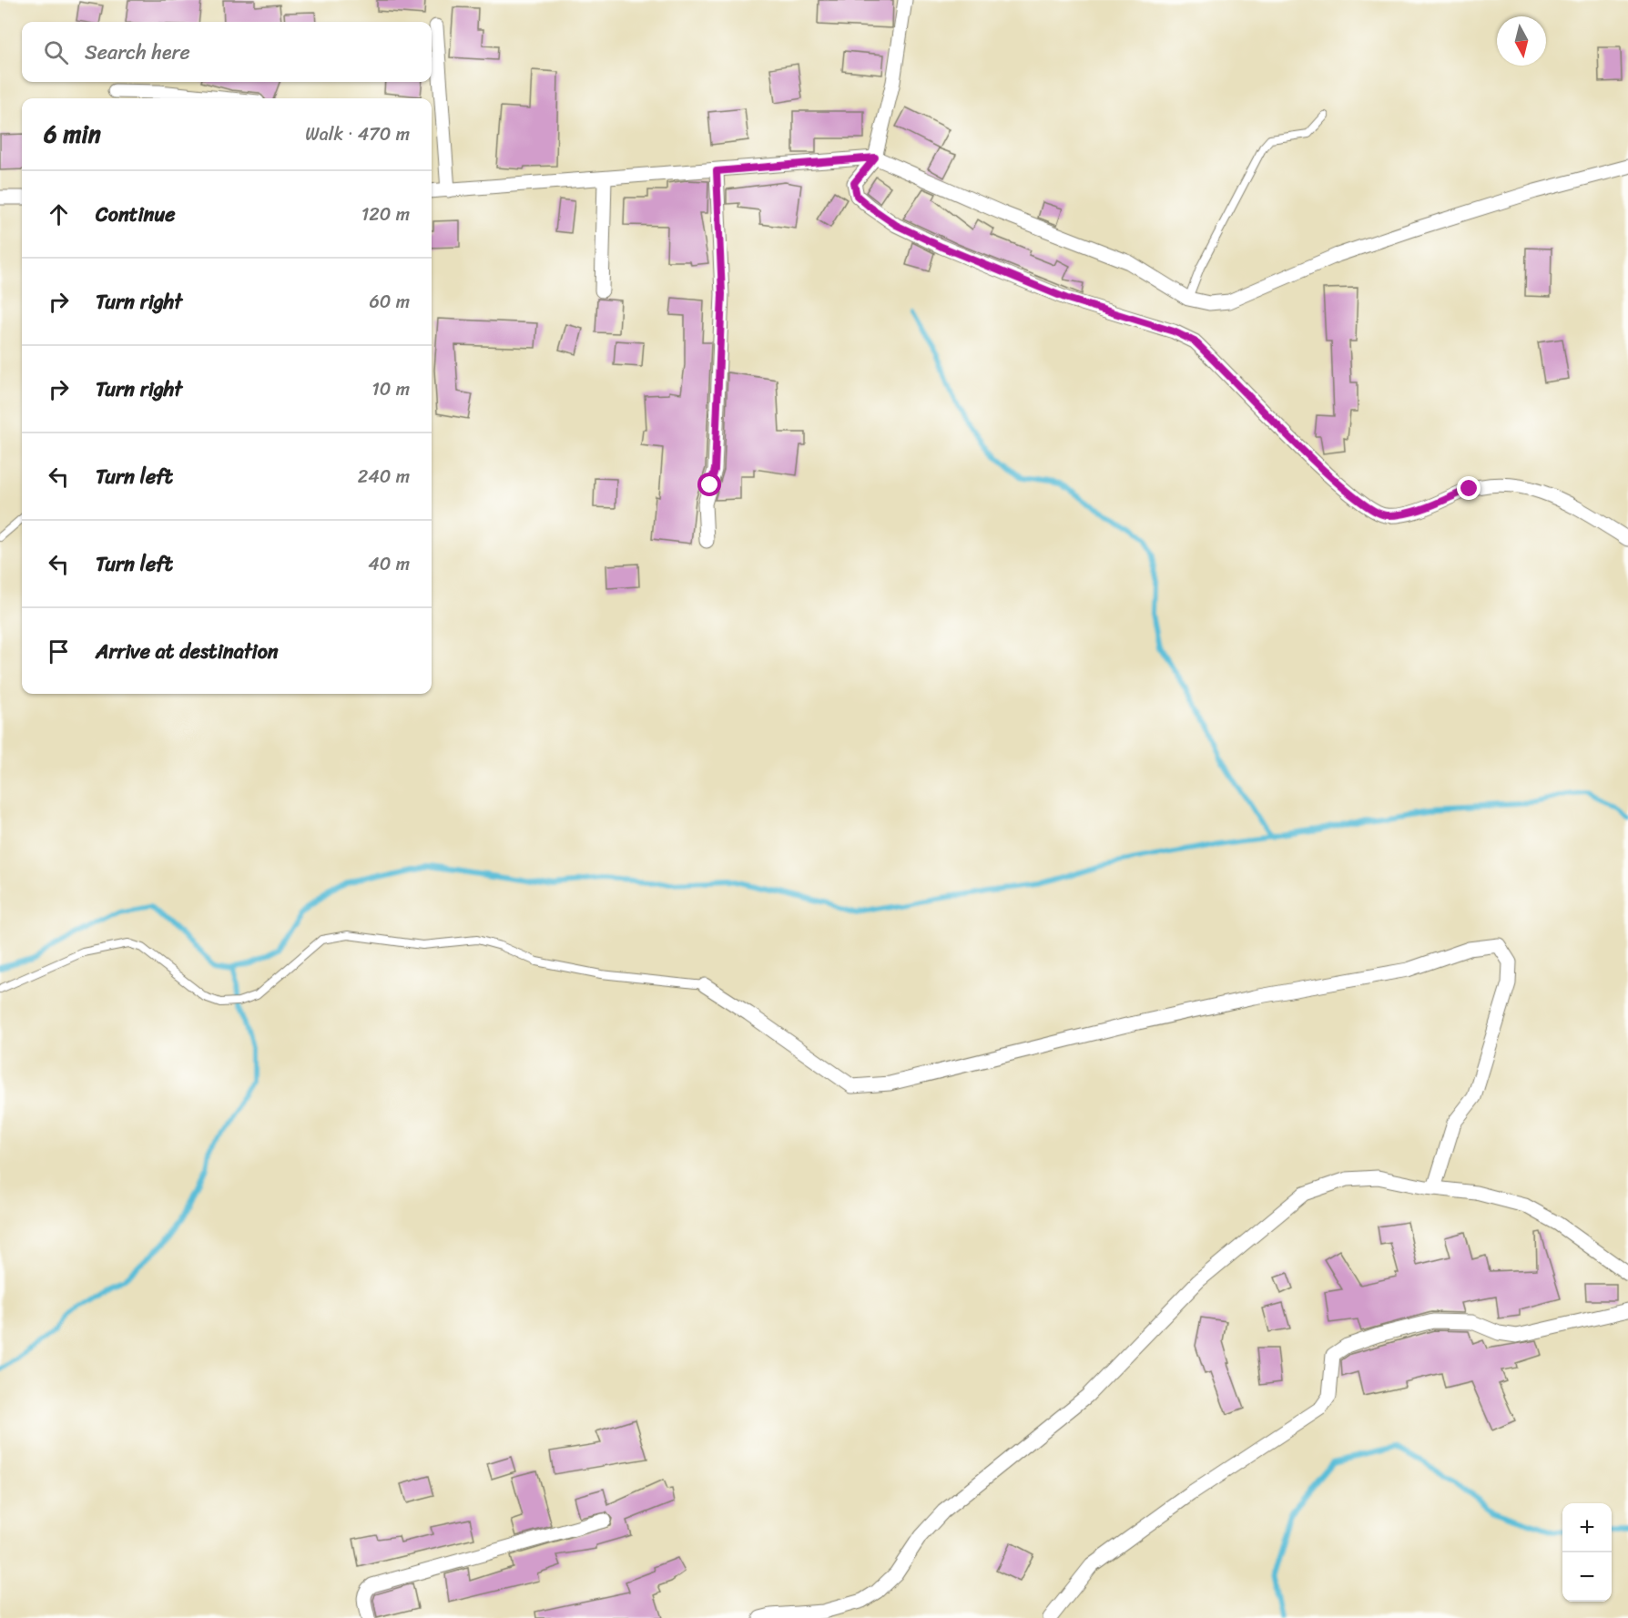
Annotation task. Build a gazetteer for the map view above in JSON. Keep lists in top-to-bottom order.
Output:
{
  "north": "bottom",
  "page": {
    "search": "Search here",
    "heading": ["6 min", "Walk · 470 m"],
    "list": [
      ["Continue", "120 m"],
      ["Turn right", "60 m"],
      ["Turn right", "10 m"],
      ["Turn left", "240 m"],
      ["Turn left", "40 m"],
      "Arrive at destination"
    ],
    "map_buttons": ["+", "−"]
  }
}
